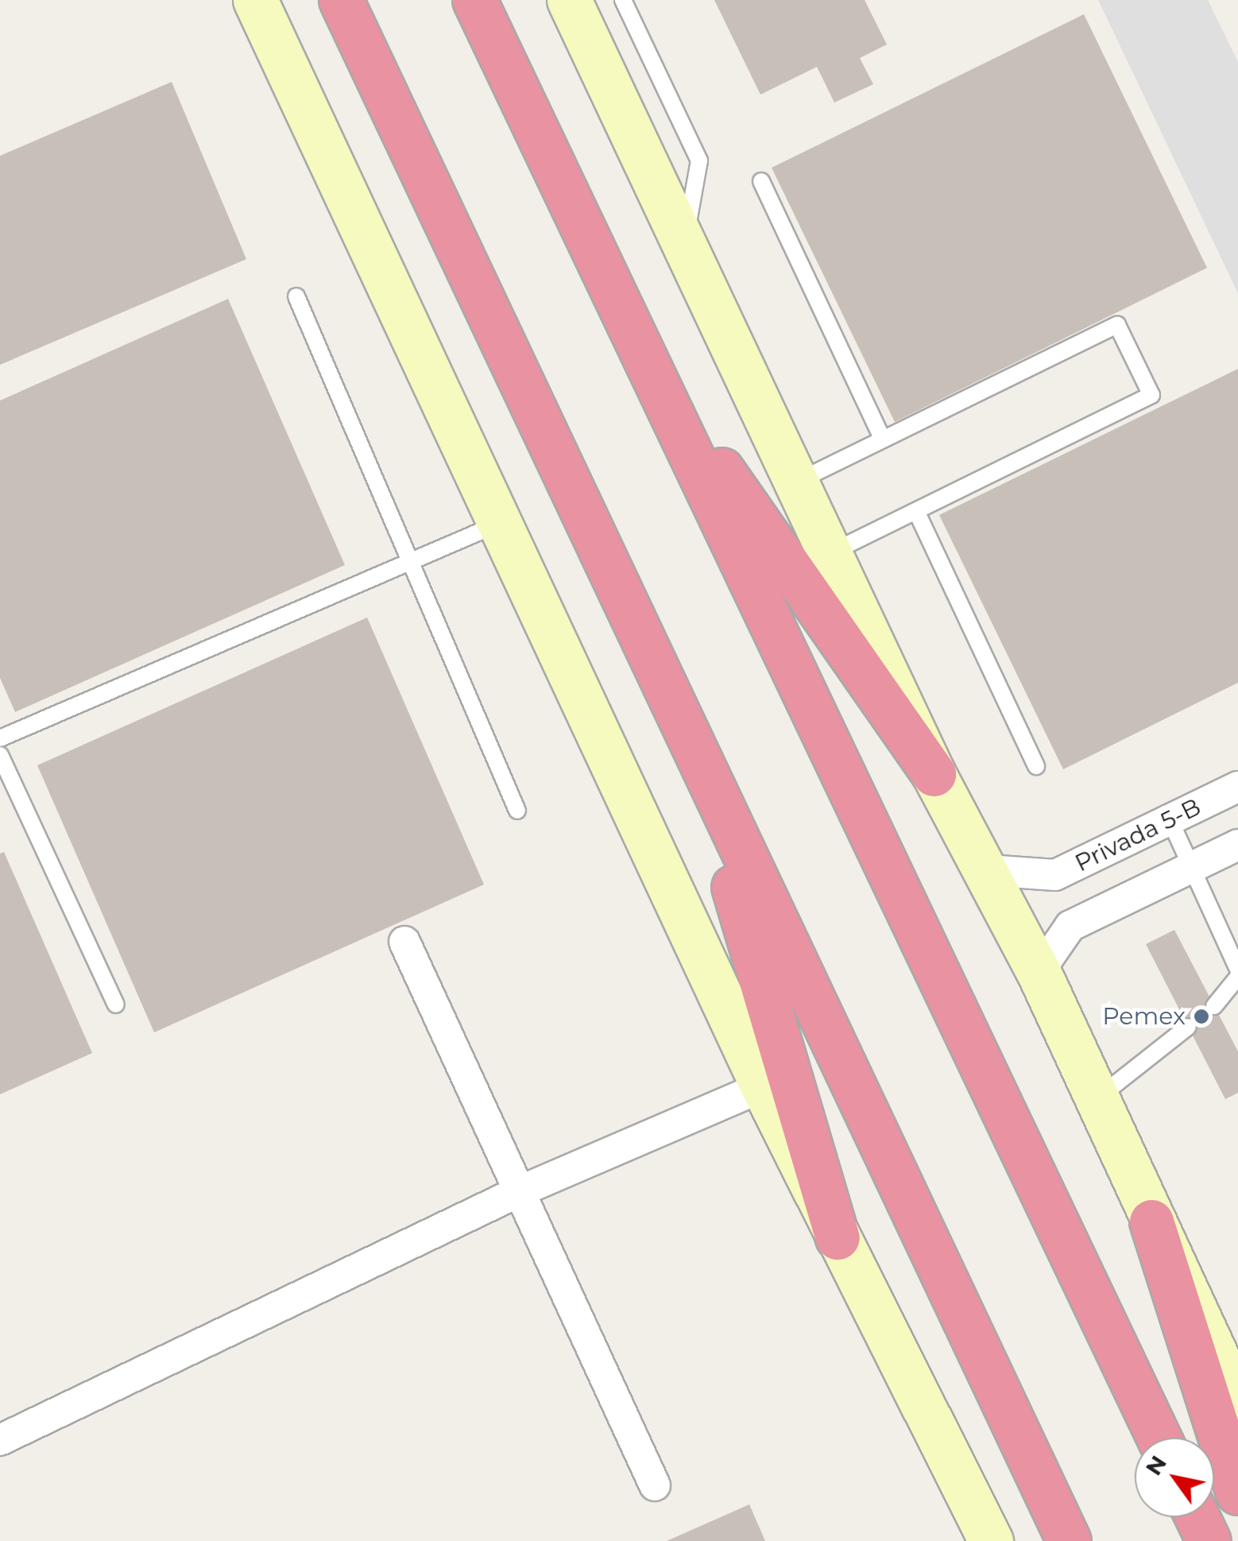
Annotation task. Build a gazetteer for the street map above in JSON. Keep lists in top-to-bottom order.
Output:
{
  "streets": {
    "street": ["Privada 5-B"]
  },
  "places": ["Pemex"],
  "north": "top left"
}
